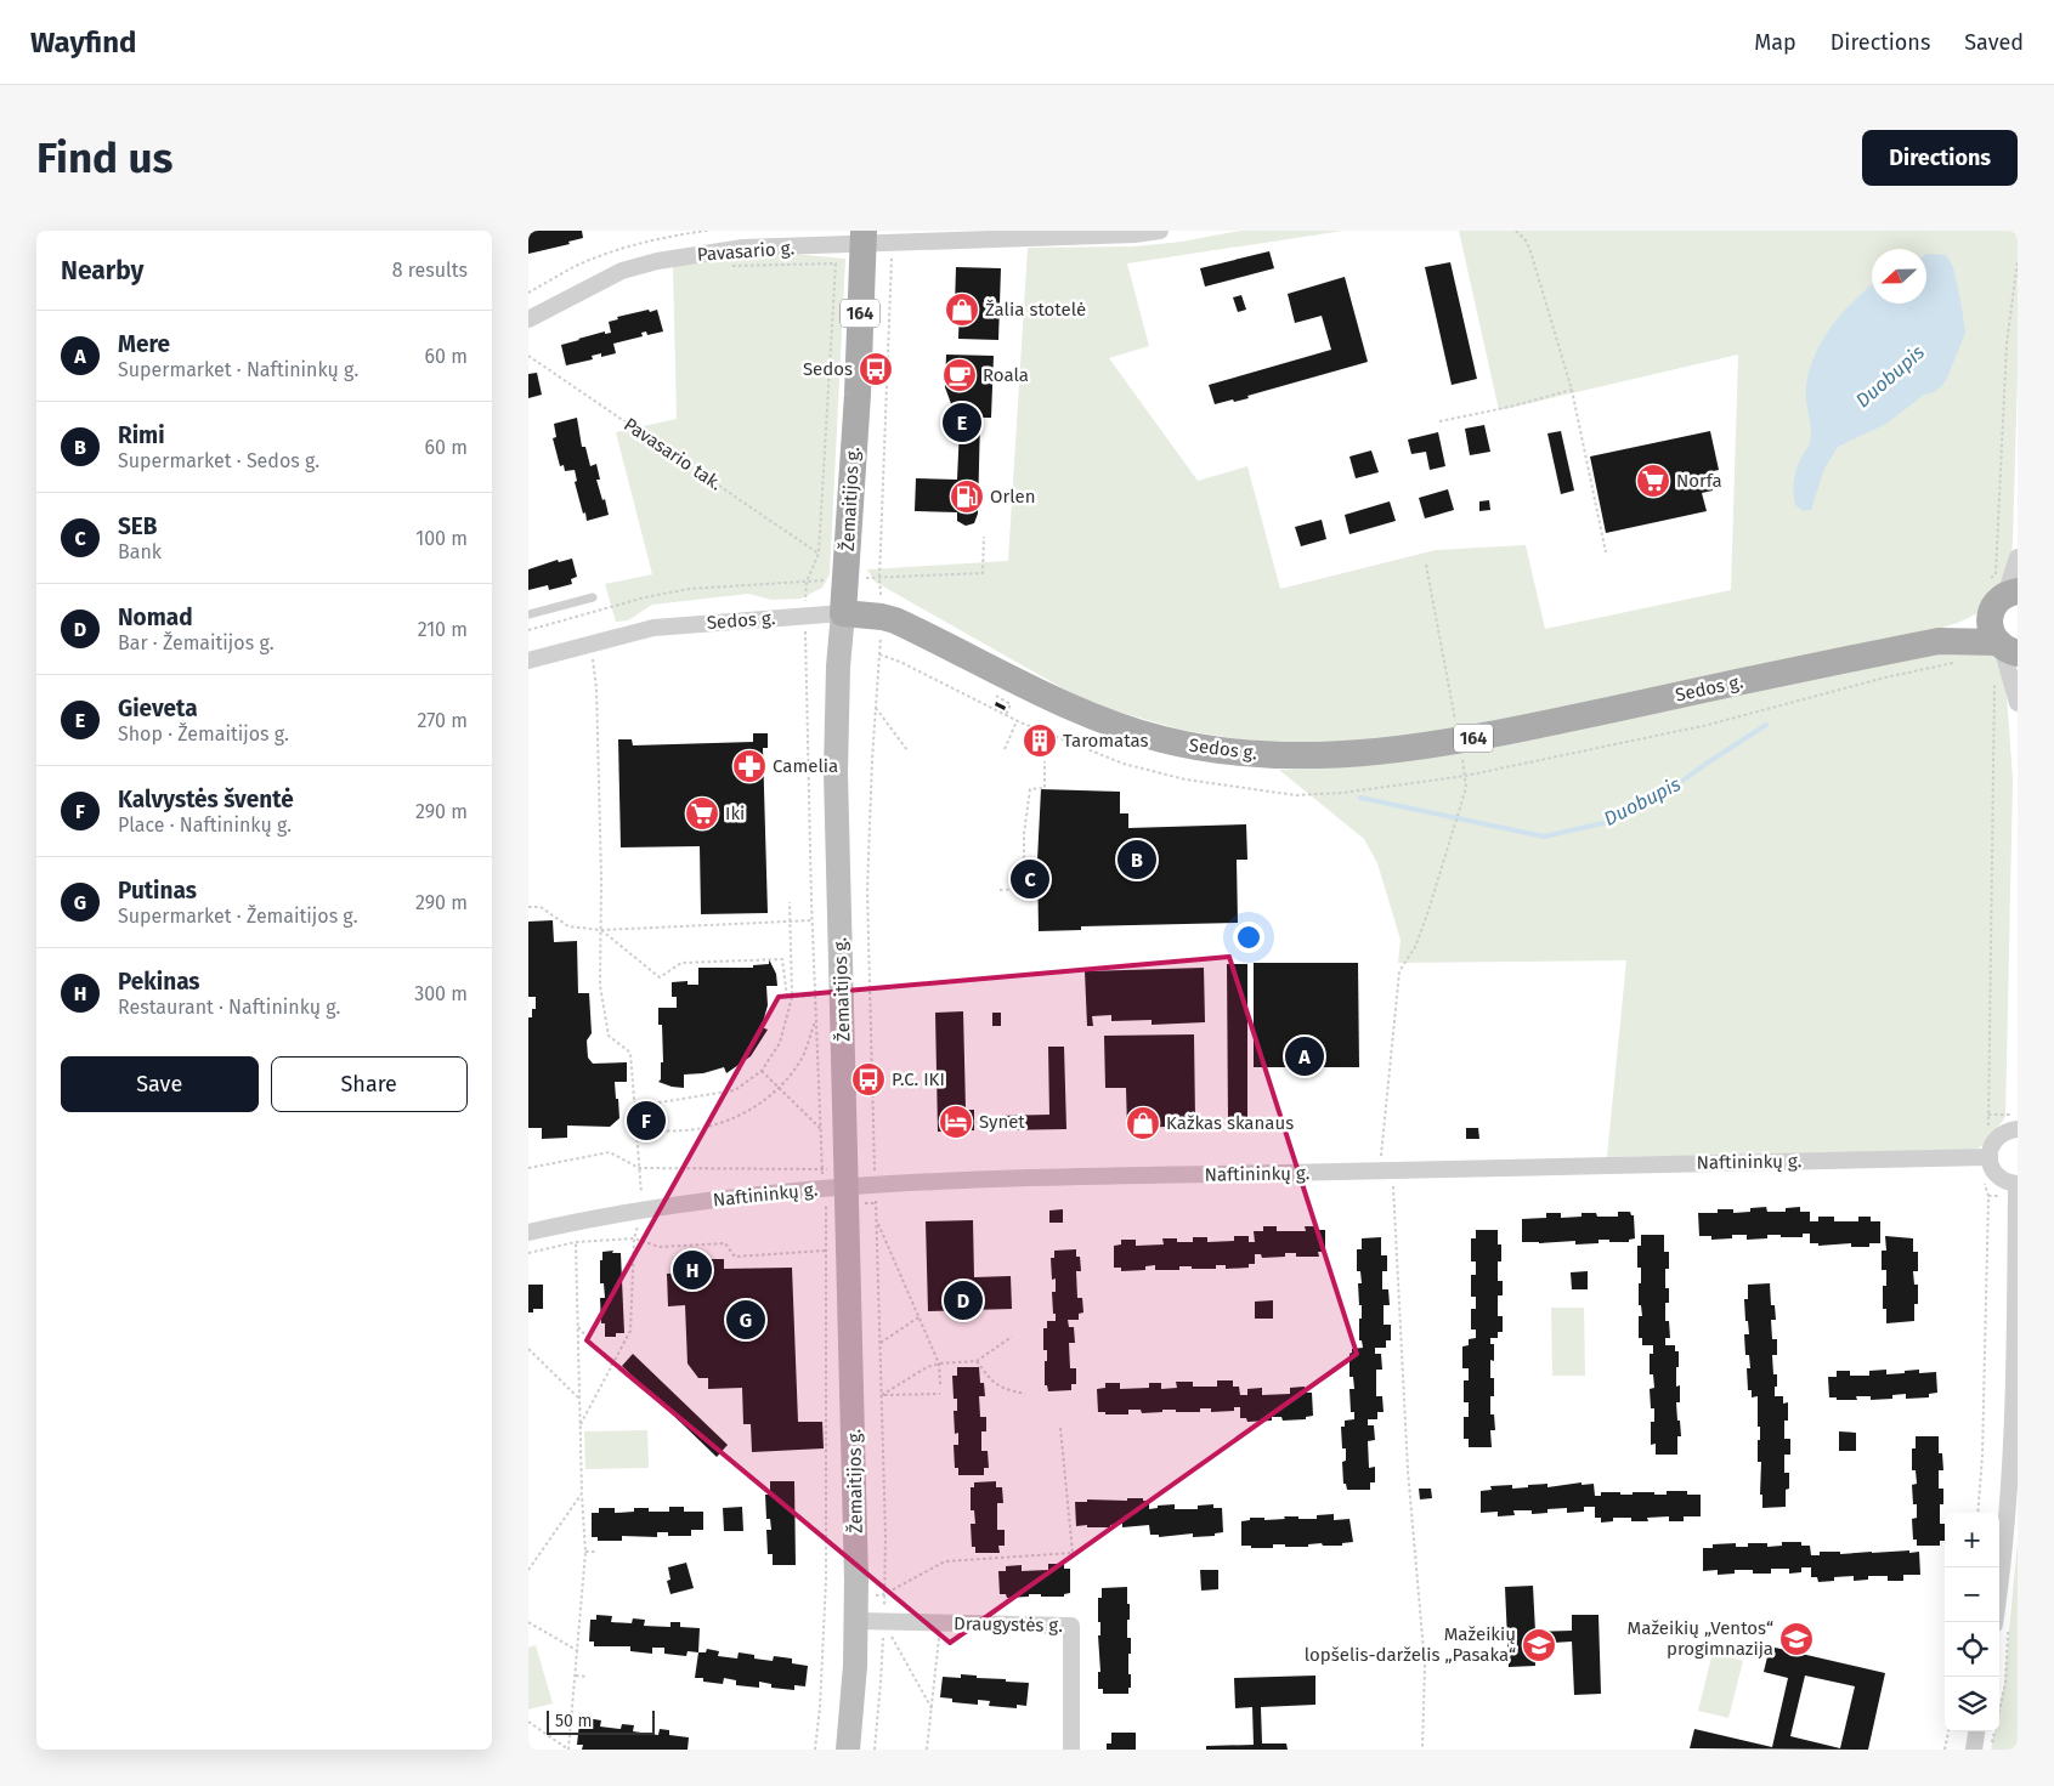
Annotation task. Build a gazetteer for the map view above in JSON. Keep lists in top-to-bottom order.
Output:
{
  "streets": {
    "main road": ["164", "Žemaitijos g.", "Sedos g."],
    "street": ["Pavasario g.", "Naftininkų g.", "Draugystės g."],
    "path": ["Pavasario tak."]
  },
  "crossings": [
    ["Pavasario g.", "Žemaitijos g."],
    ["Žemaitijos g.", "Sedos g."],
    ["Žemaitijos g.", "Naftininkų g."],
    ["Žemaitijos g.", "Draugystės g."]
  ],
  "water": ["Duobupis"],
  "places": {
    "shop": ["Žalia stotelė", "Kažkas skanaus"],
    "bus stop": ["Sedos", "P.C. IKI"],
    "cafe": ["Roala"],
    "supermarket": ["Norfa", "Iki"],
    "fuel station": ["Orlen"],
    "building": ["Taromatas"],
    "pharmacy": ["Camelia"],
    "hotel": ["Synet"],
    "school or university": ["Mažeikių „Ventos“ progimnazija", "Mažeikių lopšelis-darželis „Pasaka“"]
  },
  "scale_bar": "50 m",
  "north": "left",
  "page": {
    "header": "Wayfind",
    "nav": ["Map", "Directions", "Saved"],
    "buttons": [
      "Directions",
      ["Save", "Share"]
    ],
    "title": "Find us",
    "heading": ["Nearby", "8 results"],
    "list": [
      {
        "mark": "A",
        "name": "Mere",
        "note": "Supermarket · Naftininkų g.",
        "value": "60 m"
      },
      {
        "mark": "B",
        "name": "Rimi",
        "note": "Supermarket · Sedos g.",
        "value": "60 m"
      },
      {
        "mark": "C",
        "name": "SEB",
        "note": "Bank",
        "value": "100 m"
      },
      {
        "mark": "D",
        "name": "Nomad",
        "note": "Bar · Žemaitijos g.",
        "value": "210 m"
      },
      {
        "mark": "E",
        "name": "Gieveta",
        "note": "Shop · Žemaitijos g.",
        "value": "270 m"
      },
      {
        "mark": "F",
        "name": "Kalvystės šventė",
        "note": "Place · Naftininkų g.",
        "value": "290 m"
      },
      {
        "mark": "G",
        "name": "Putinas",
        "note": "Supermarket · Žemaitijos g.",
        "value": "290 m"
      },
      {
        "mark": "H",
        "name": "Pekinas",
        "note": "Restaurant · Naftininkų g.",
        "value": "300 m"
      }
    ],
    "pins": [
      "E",
      "B",
      "C",
      "A",
      "F",
      "H",
      "D",
      "G"
    ],
    "map_buttons": ["+", "−"],
    "scale": "50 m"
  }
}
